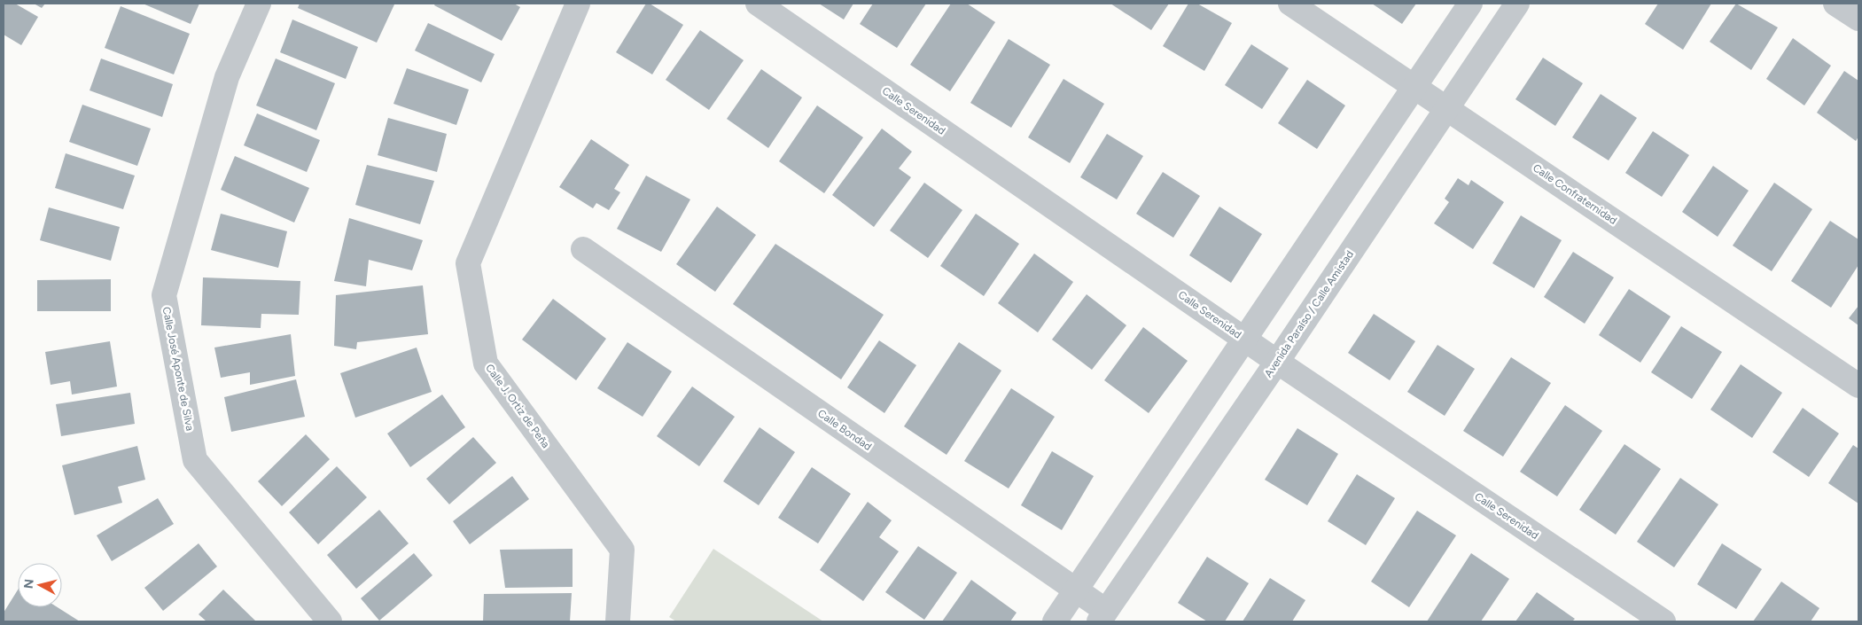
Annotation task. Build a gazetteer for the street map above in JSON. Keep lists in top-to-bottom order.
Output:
{
  "streets": {
    "street": [
      "Calle Serenidad",
      "Calle Confraternidad",
      "Avenida Paraíso / Calle Amistad",
      "Calle José Aponte de Silva",
      "Calle J. Ortiz de Peña",
      "Calle Bondad"
    ]
  },
  "crossings": [
    ["Calle Serenidad", "Avenida Paraíso / Calle Amistad"],
    ["Calle Confraternidad", "Avenida Paraíso / Calle Amistad"],
    ["Avenida Paraíso / Calle Amistad", "Calle Bondad"]
  ],
  "north": "left"
}
